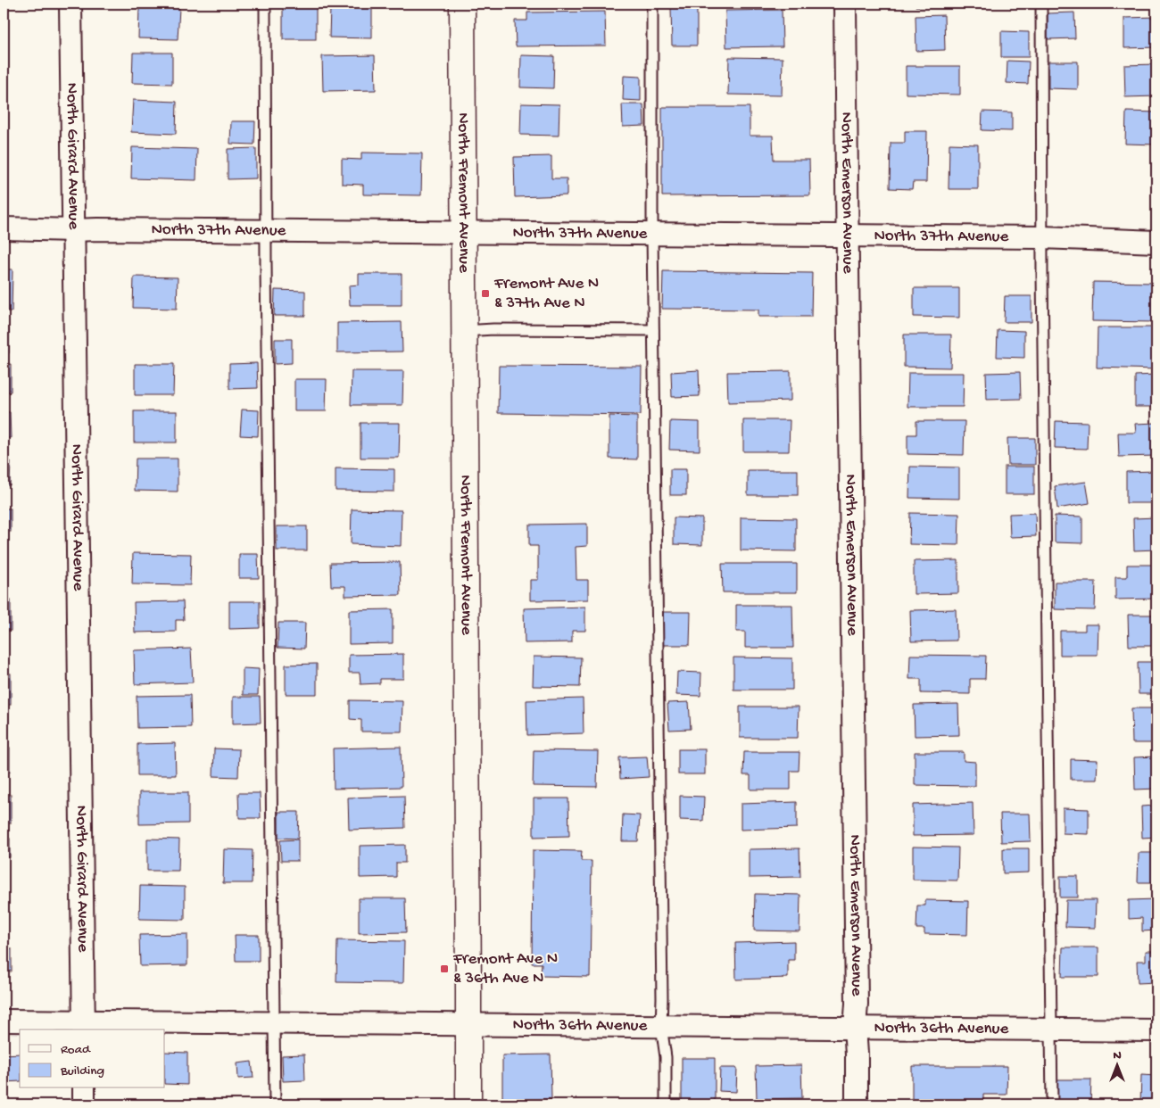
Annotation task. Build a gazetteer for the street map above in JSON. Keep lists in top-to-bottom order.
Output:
{
  "streets": {
    "street": [
      "North Girard Avenue",
      "North Fremont Avenue",
      "North Emerson Avenue",
      "North 37th Avenue",
      "North 36th Avenue"
    ]
  },
  "crossings": [
    ["North Girard Avenue", "North 37th Avenue"],
    ["North Girard Avenue", "North 36th Avenue"],
    ["North Fremont Avenue", "North 37th Avenue"],
    ["North Fremont Avenue", "North 36th Avenue"],
    ["North Emerson Avenue", "North 37th Avenue"],
    ["North Emerson Avenue", "North 36th Avenue"]
  ],
  "places": {
    "transit": ["Fremont Ave N & 37th Ave N", "Fremont Ave N & 36th Ave N"]
  },
  "legend": ["Road", "Building"],
  "north": "top"
}
